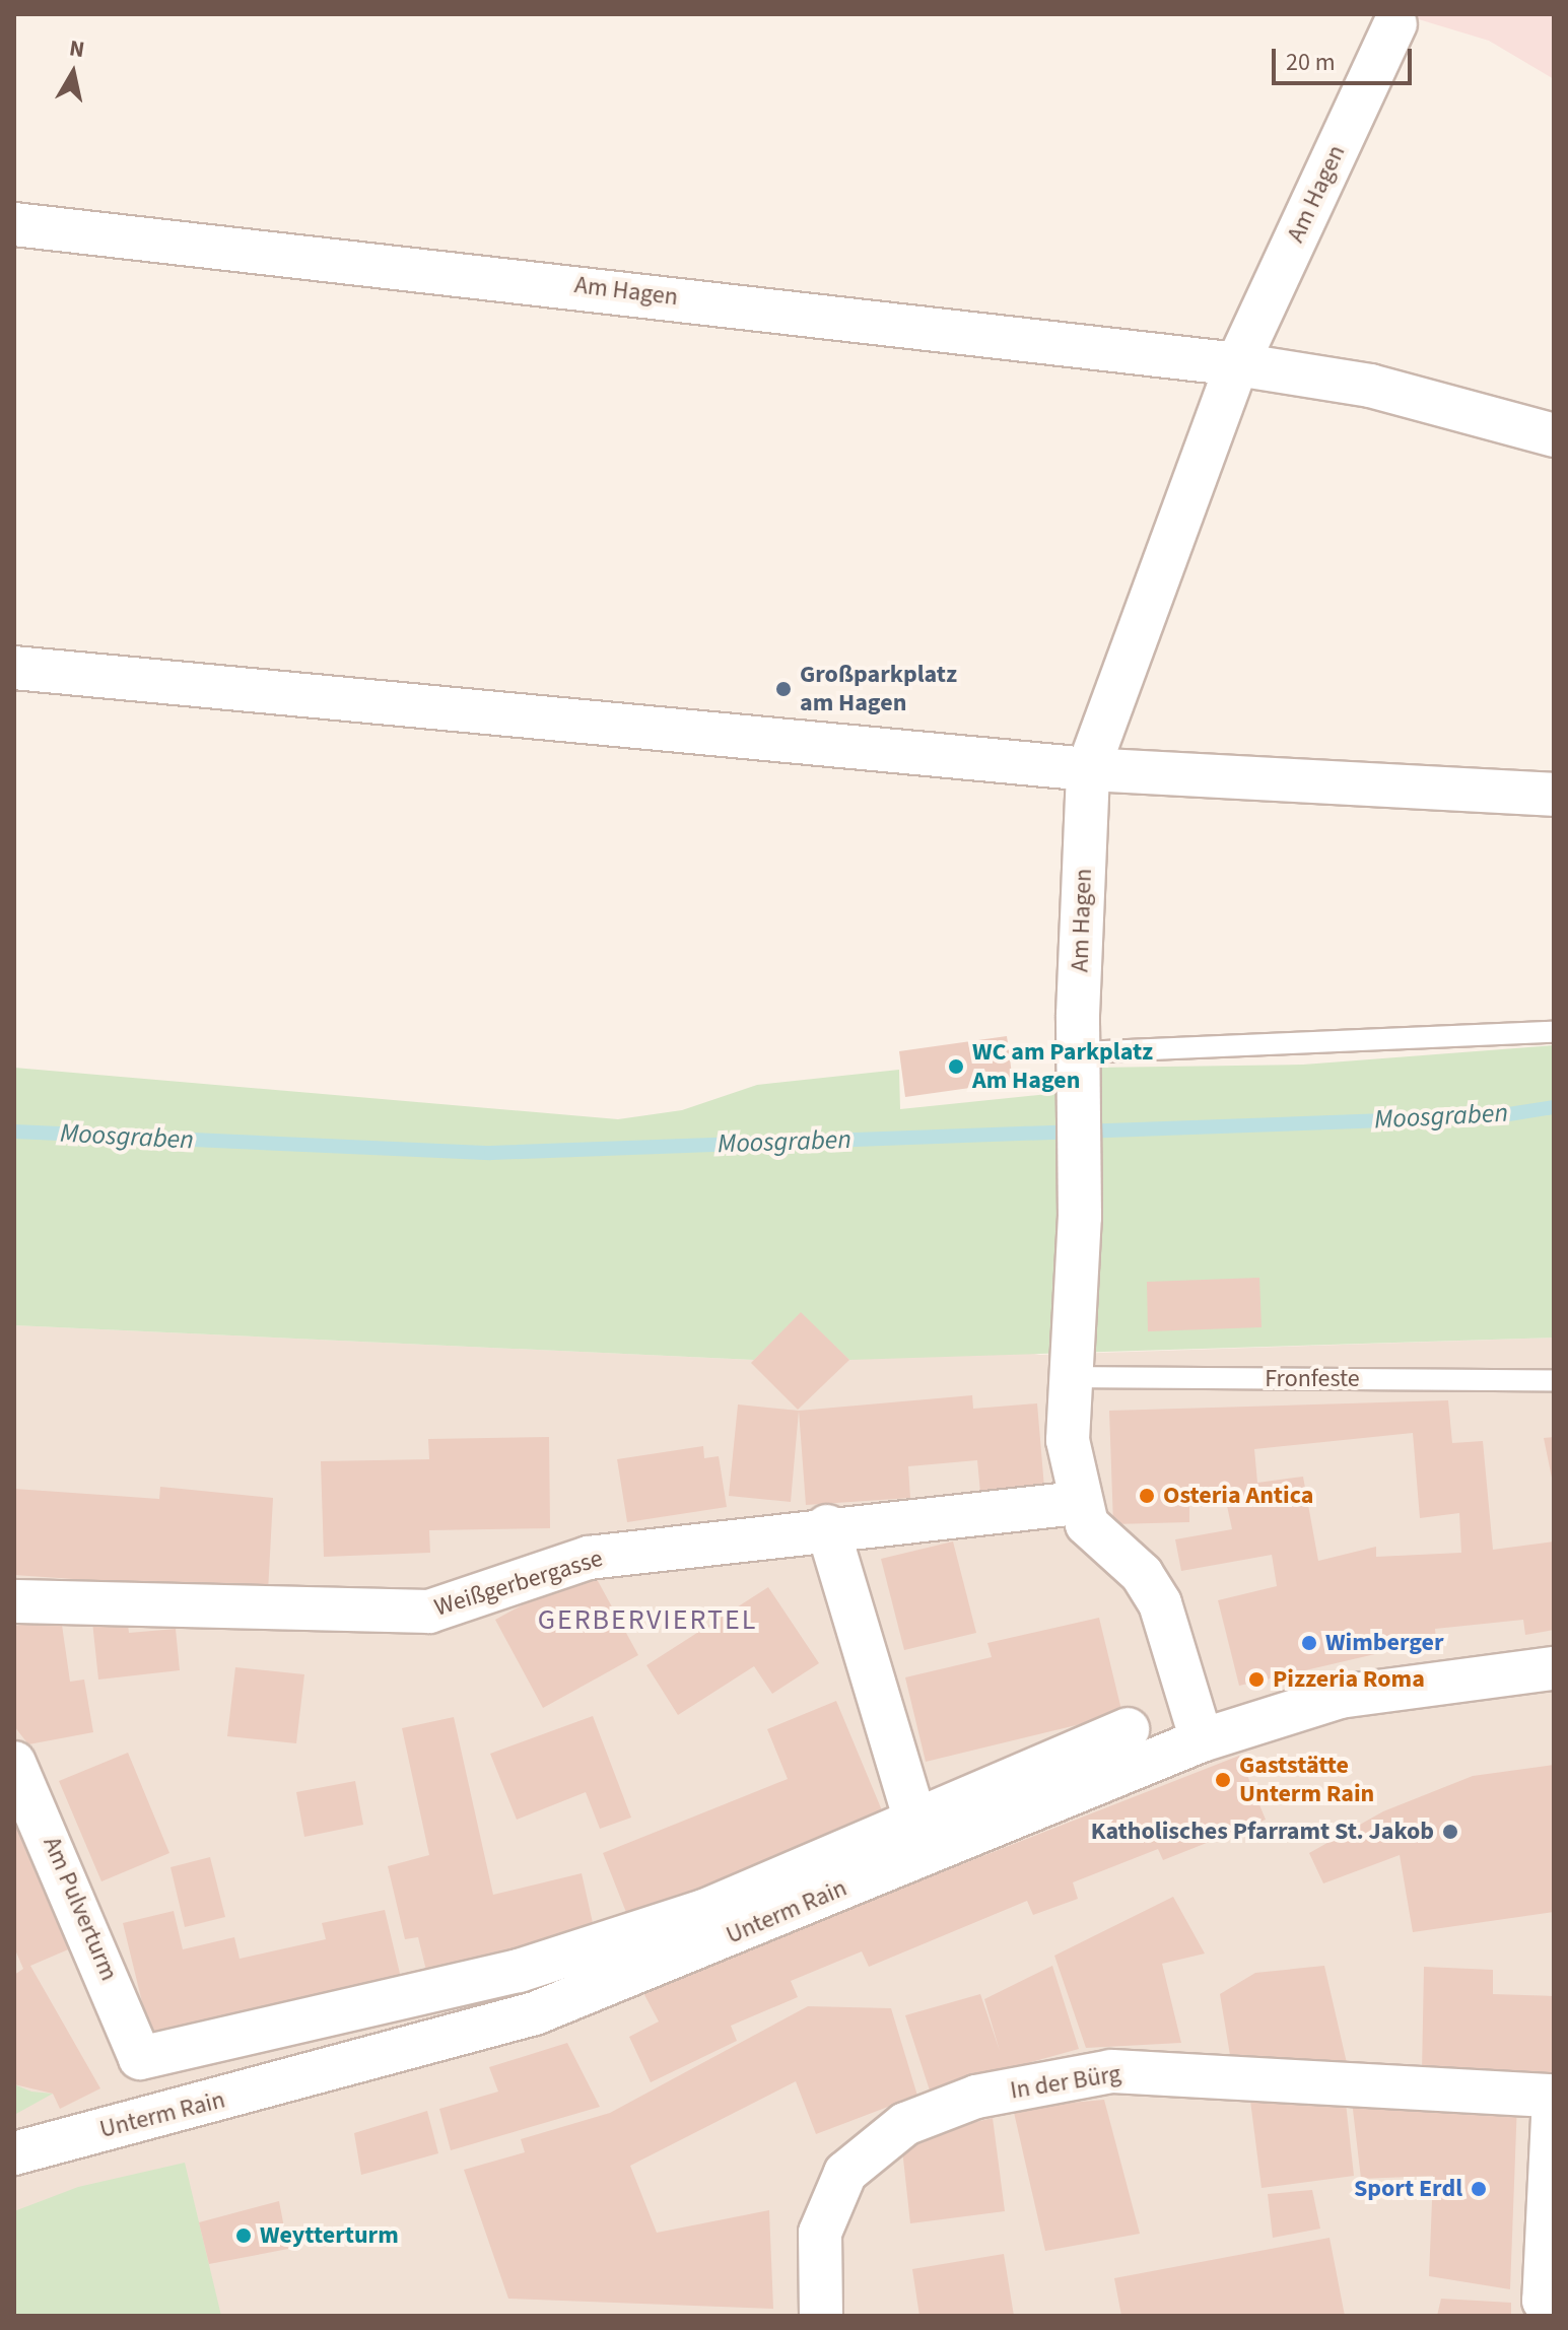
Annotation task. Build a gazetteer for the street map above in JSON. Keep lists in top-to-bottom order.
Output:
{
  "streets": {
    "street": [
      "Am Hagen",
      "Weißgerbergasse",
      "Am Pulverturm",
      "Unterm Rain",
      "In der Bürg"
    ],
    "lane": ["Fronfeste"]
  },
  "crossings": [
    ["Am Hagen", "Fronfeste"],
    ["Am Hagen", "Weißgerbergasse"]
  ],
  "districts": ["GERBERVIERTEL"],
  "water": ["Moosgraben"],
  "places": [
    "Großparkplatz am Hagen",
    "WC am Parkplatz Am Hagen",
    "Osteria Antica",
    "Wimberger",
    "Pizzeria Roma",
    "Gaststätte Unterm Rain",
    "Katholisches Pfarramt St. Jakob",
    "Sport Erdl",
    "Weytterturm"
  ],
  "scale_bar": "20 m",
  "north": "top"
}
